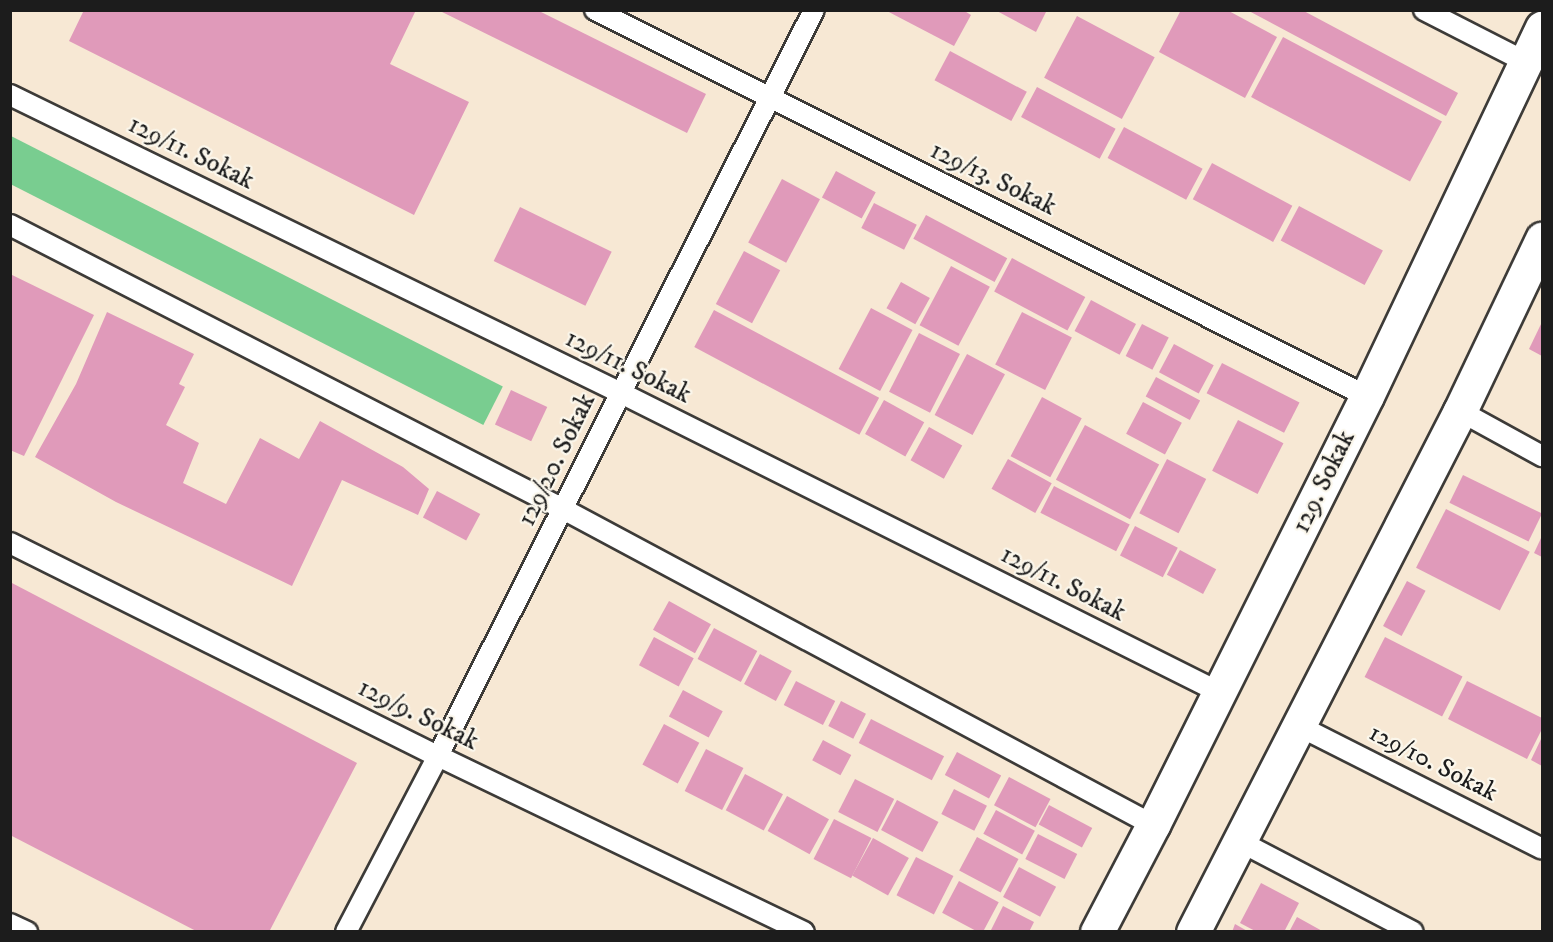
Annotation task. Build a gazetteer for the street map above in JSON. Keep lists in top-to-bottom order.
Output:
{
  "streets": {
    "street": ["129. Sokak"],
    "lane": [
      "129/11. Sokak",
      "129/13. Sokak",
      "129/20. Sokak",
      "129/9. Sokak",
      "129/10. Sokak"
    ]
  },
  "crossings": [
    ["129/11. Sokak", "129/20. Sokak"],
    ["129/11. Sokak", "129. Sokak"],
    ["129/13. Sokak", "129/20. Sokak"],
    ["129/13. Sokak", "129. Sokak"],
    ["129/20. Sokak", "129/9. Sokak"]
  ]
}
